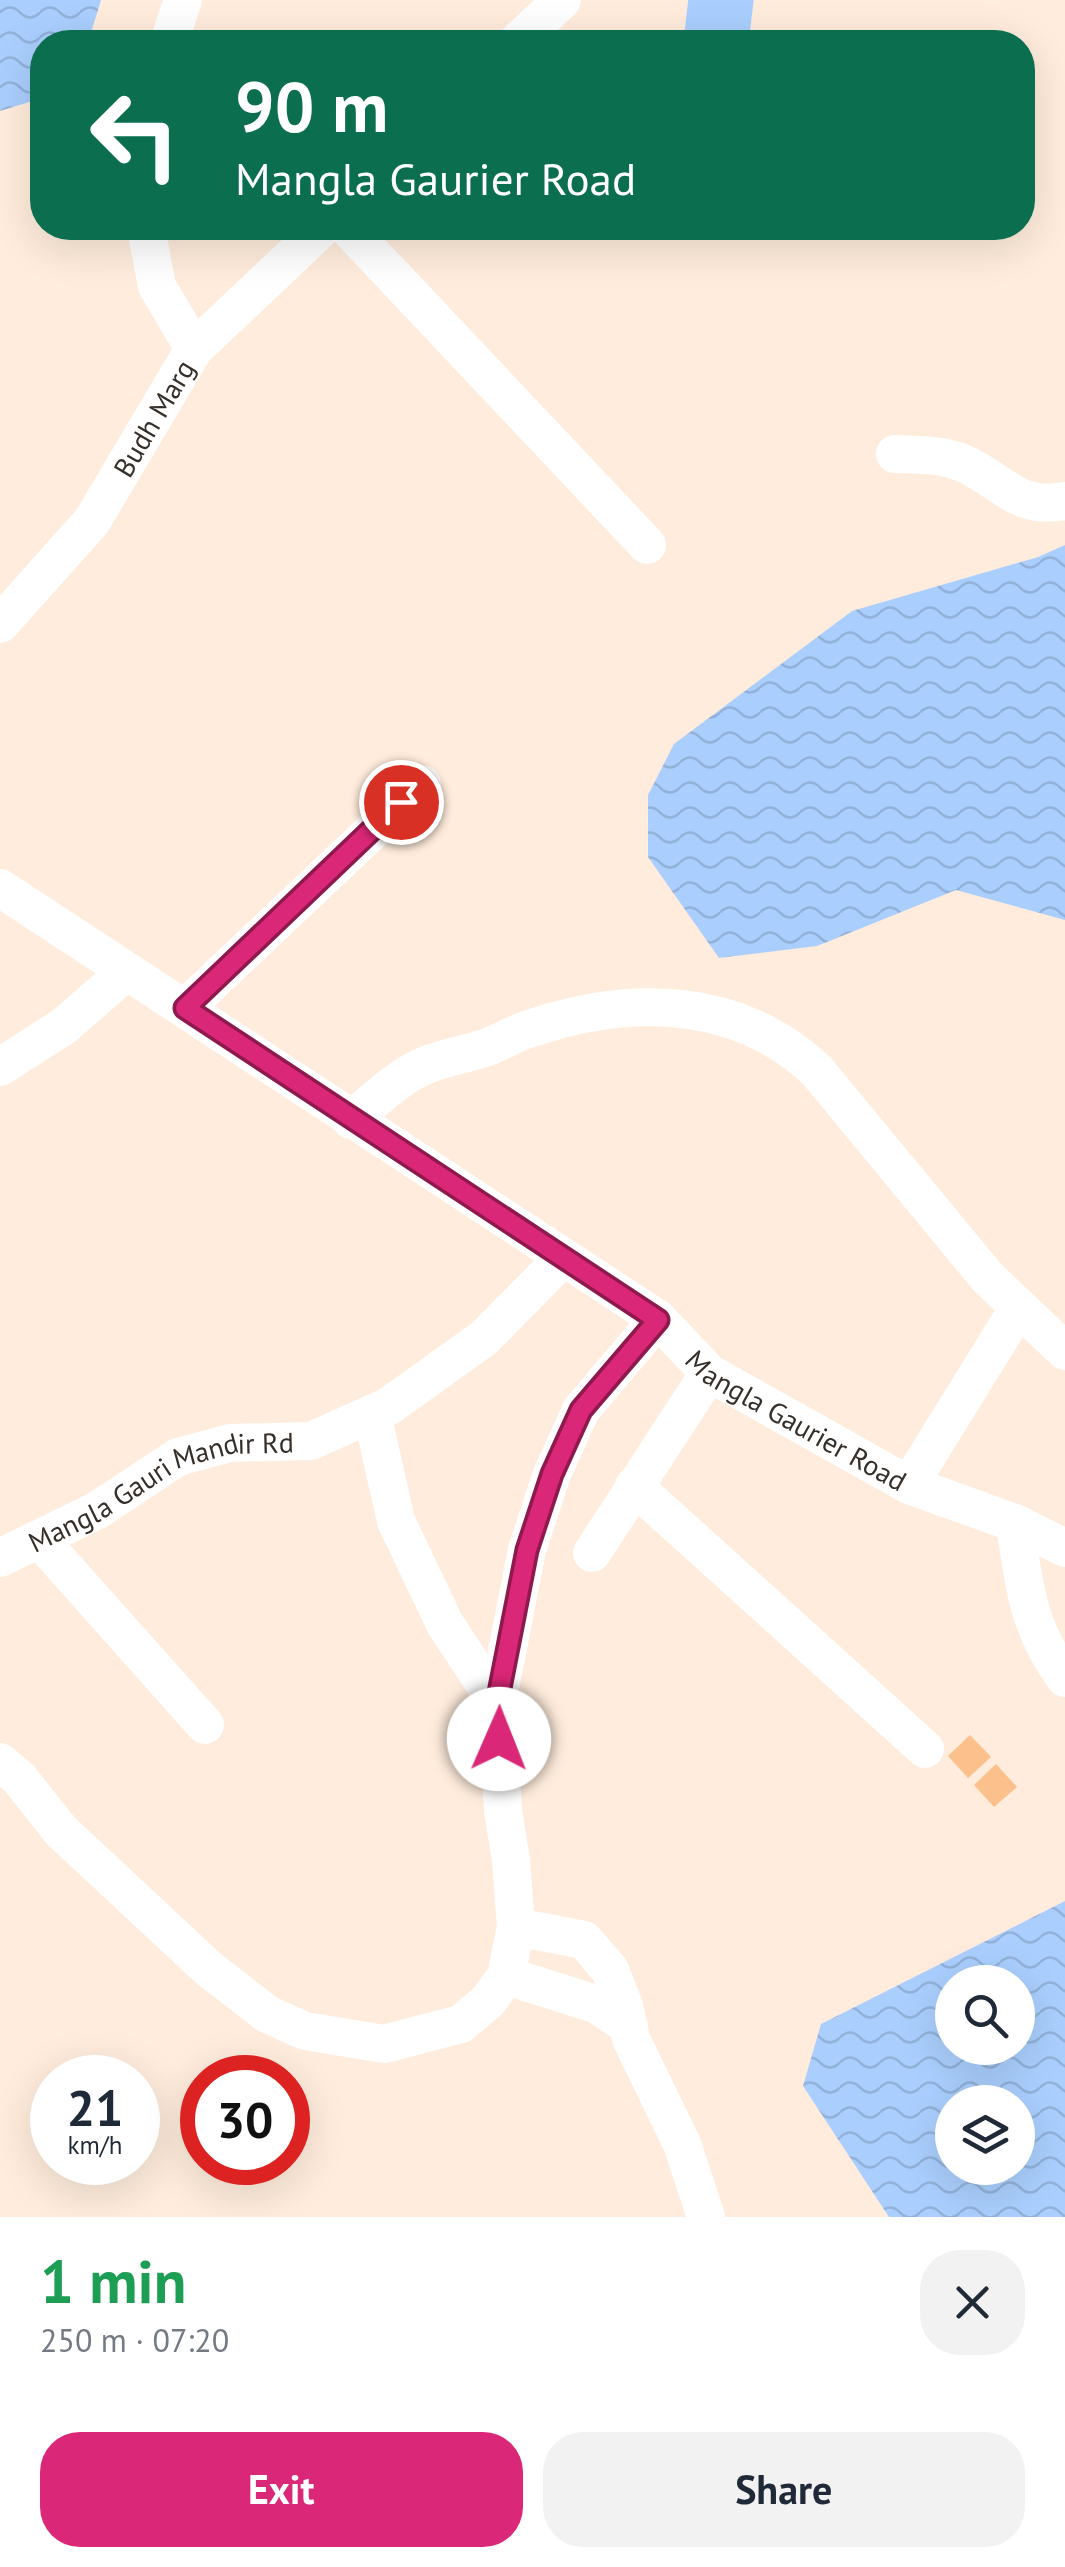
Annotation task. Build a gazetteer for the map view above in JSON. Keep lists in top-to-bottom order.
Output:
{
  "streets": {
    "street": ["Budh Marg", "Mangla Gaurier Road", "Mangla Gauri Mandir Rd"]
  },
  "crossings": [
    ["Mangla Gaurier Road", "Mangla Gauri Mandir Rd"]
  ],
  "page": {
    "turn": ["90 m", "Mangla Gaurier Road"],
    "speed": "21 km/h",
    "limit": "30",
    "heading": ["1 min", "250 m · 07:20"],
    "buttons": ["Exit", "Share"]
  }
}
